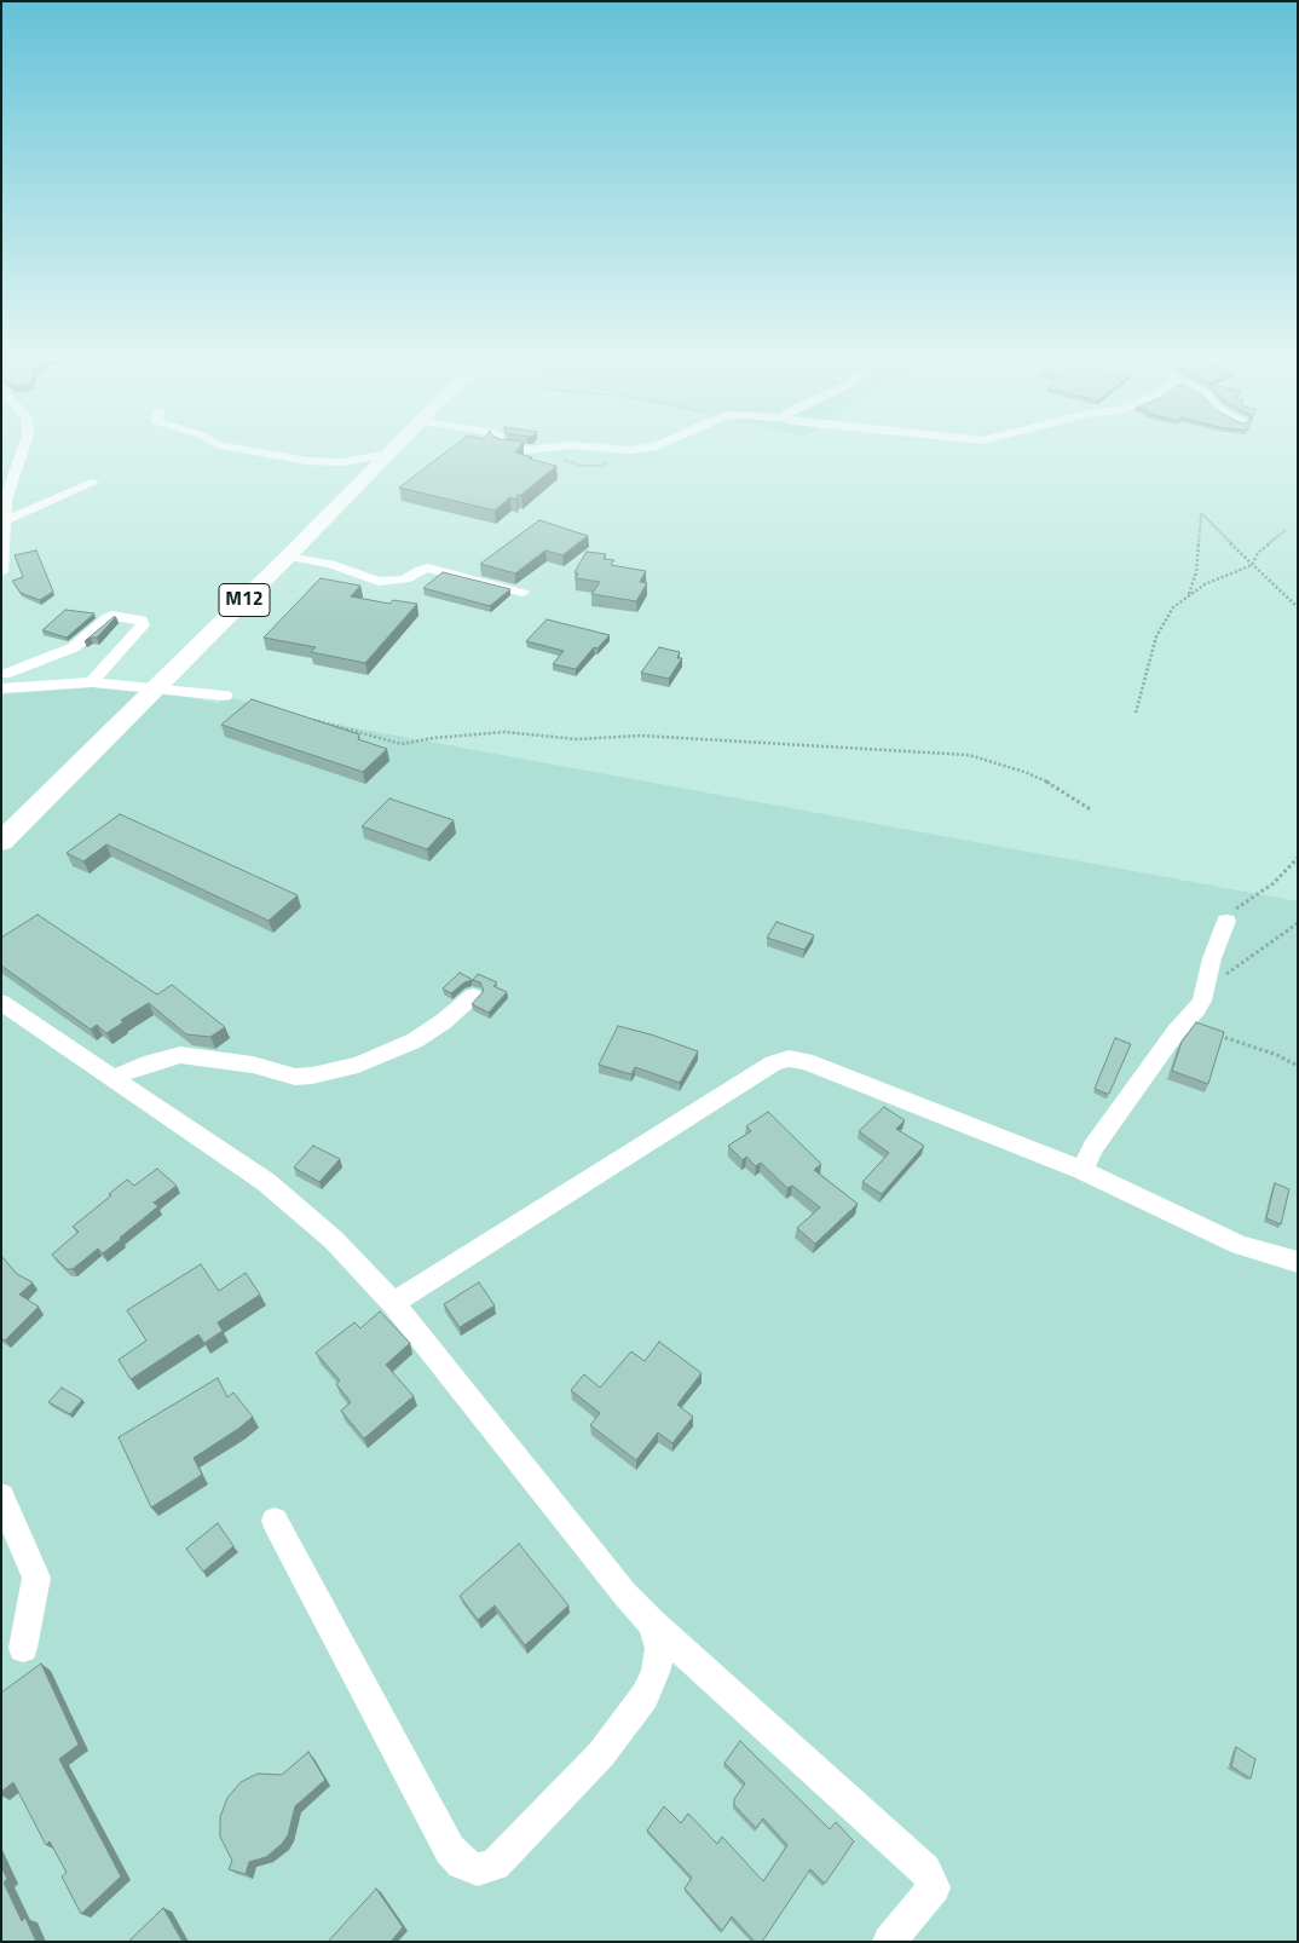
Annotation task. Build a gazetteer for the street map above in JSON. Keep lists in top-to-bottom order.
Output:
{
  "streets": {
    "highway": ["M12"]
  }
}
